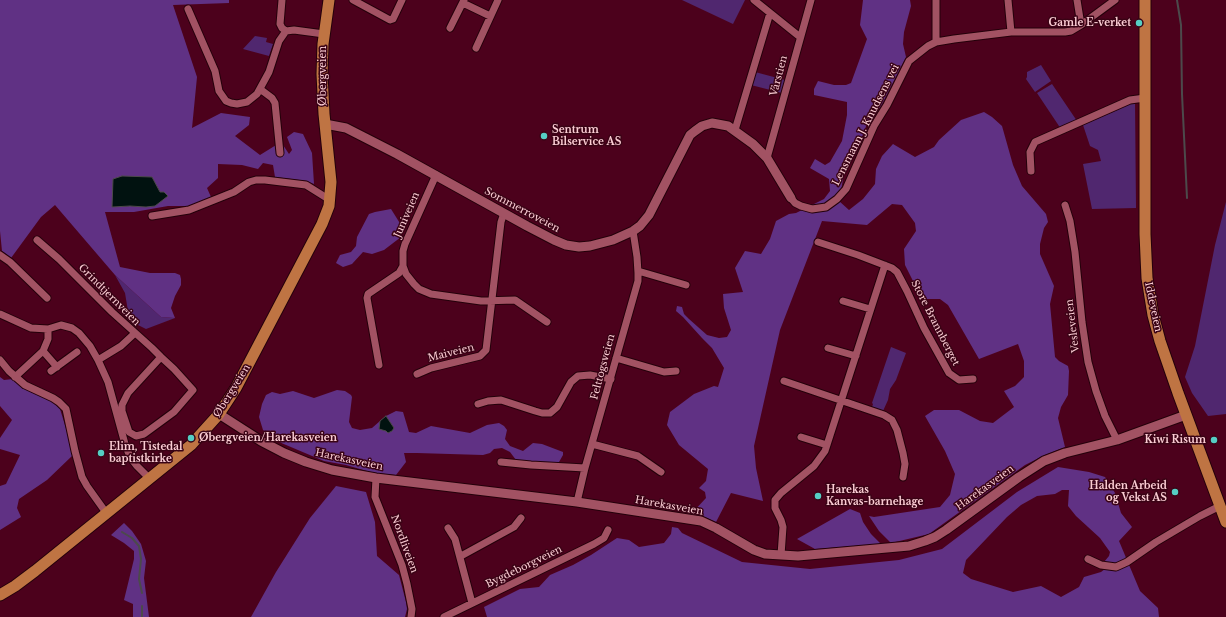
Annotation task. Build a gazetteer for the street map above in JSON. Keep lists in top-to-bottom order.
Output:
{
  "streets": {
    "main road": ["Øbergveien", "Iddeveien"],
    "street": [
      "Vårstien",
      "Lensmann J. Knudsens vei",
      "Sommerroveien",
      "Juniveien",
      "Grindtjernveien",
      "Store Brannberget",
      "Vesleveien",
      "Maiveien",
      "Felttogsveien",
      "Harekasveien",
      "Nordliveien",
      "Bygdeborgveien"
    ]
  },
  "crossings": [
    ["Øbergveien", "Sommerroveien"],
    ["Øbergveien", "Harekasveien"],
    ["Vårstien", "Sommerroveien"],
    ["Lensmann J. Knudsens vei", "Sommerroveien"],
    ["Sommerroveien", "Juniveien"],
    ["Sommerroveien", "Maiveien"],
    ["Sommerroveien", "Felttogsveien"],
    ["Iddeveien", "Harekasveien"],
    ["Vesleveien", "Harekasveien"],
    ["Felttogsveien", "Harekasveien"],
    ["Harekasveien", "Nordliveien"]
  ],
  "places": [
    "Gamle E-verket",
    "Sentrum Bilservice AS",
    "Øbergveien/Harekasveien",
    "Kiwi Risum",
    "Elim, Tistedal baptistkirke",
    "Halden Arbeid og Vekst AS",
    "Harekas Kanvas-barnehage"
  ]
}
